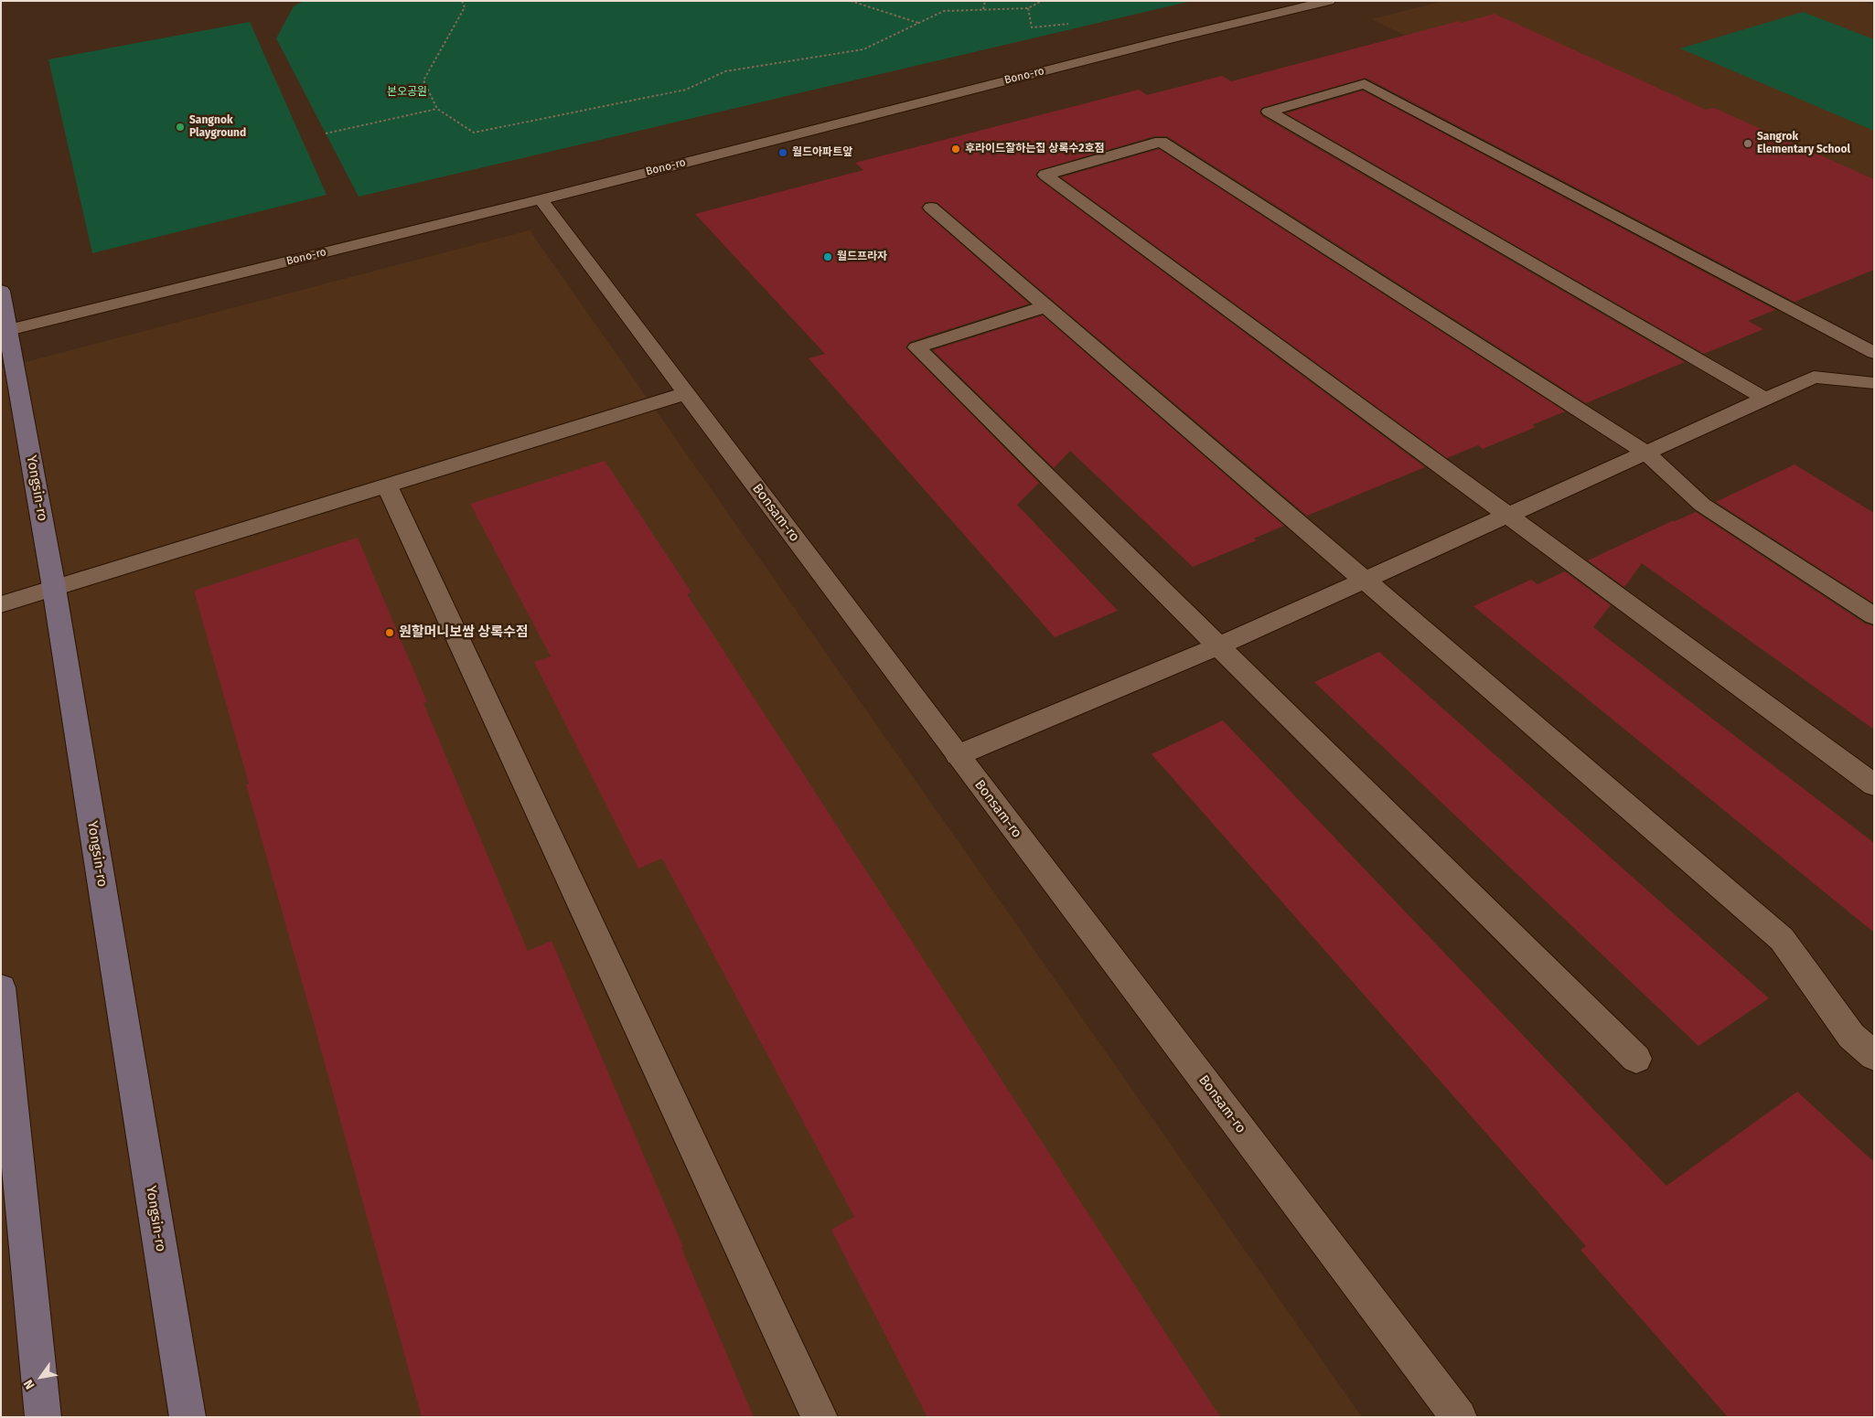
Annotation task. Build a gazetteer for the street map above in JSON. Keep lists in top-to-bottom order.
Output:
{
  "streets": {
    "main road": ["Yongsin-ro"],
    "street": ["Bono-ro", "Bonsam-ro"]
  },
  "crossings": [
    ["Bono-ro", "Yongsin-ro"],
    ["Bono-ro", "Bonsam-ro"]
  ],
  "parks": ["본오공원"],
  "places": [
    "Sangnok Playground",
    "Sangrok Elementary School",
    "후라이드잘하는집 상록수2호점",
    "월드아파트앞",
    "월드프라자",
    "원할머니보쌈 상록수점"
  ],
  "north": "bottom left"
}
